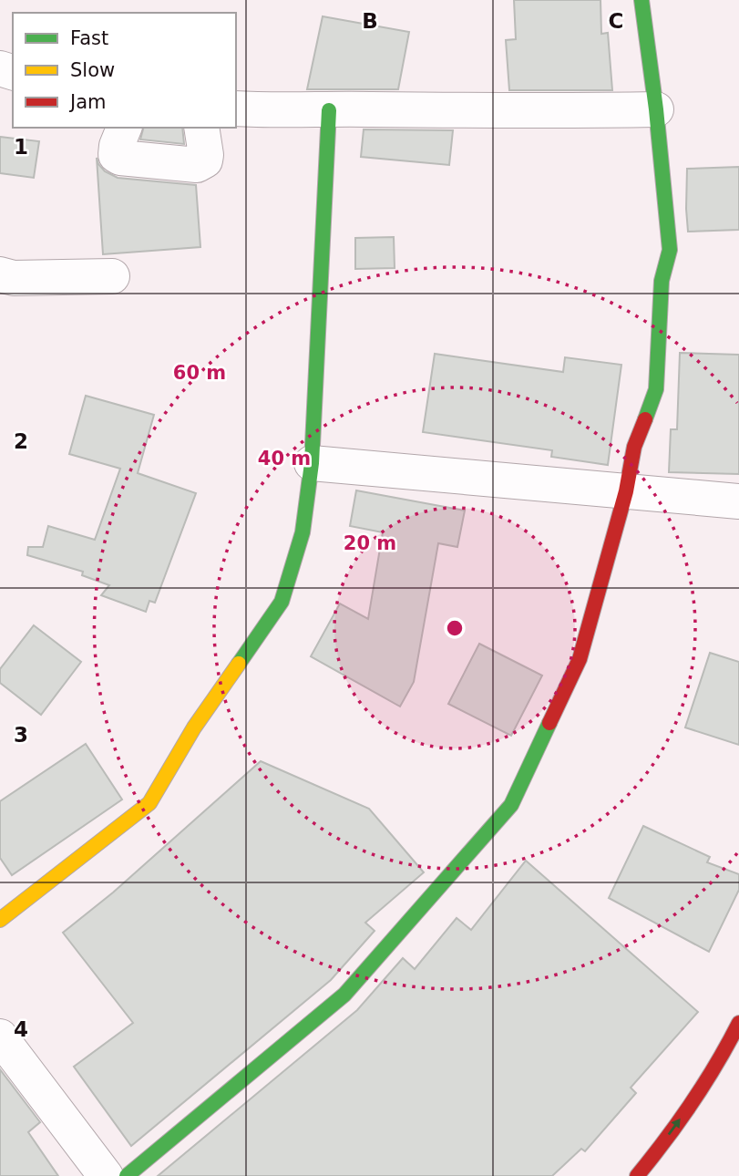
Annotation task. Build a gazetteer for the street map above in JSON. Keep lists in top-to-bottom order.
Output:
{
  "legend": ["Fast", "Slow", "Jam"],
  "grid": {
    "columns": ["B", "C"],
    "rows": [
      "1",
      "2",
      "3",
      "4"
    ]
  },
  "rings": ["60 m", "40 m", "20 m"]
}
